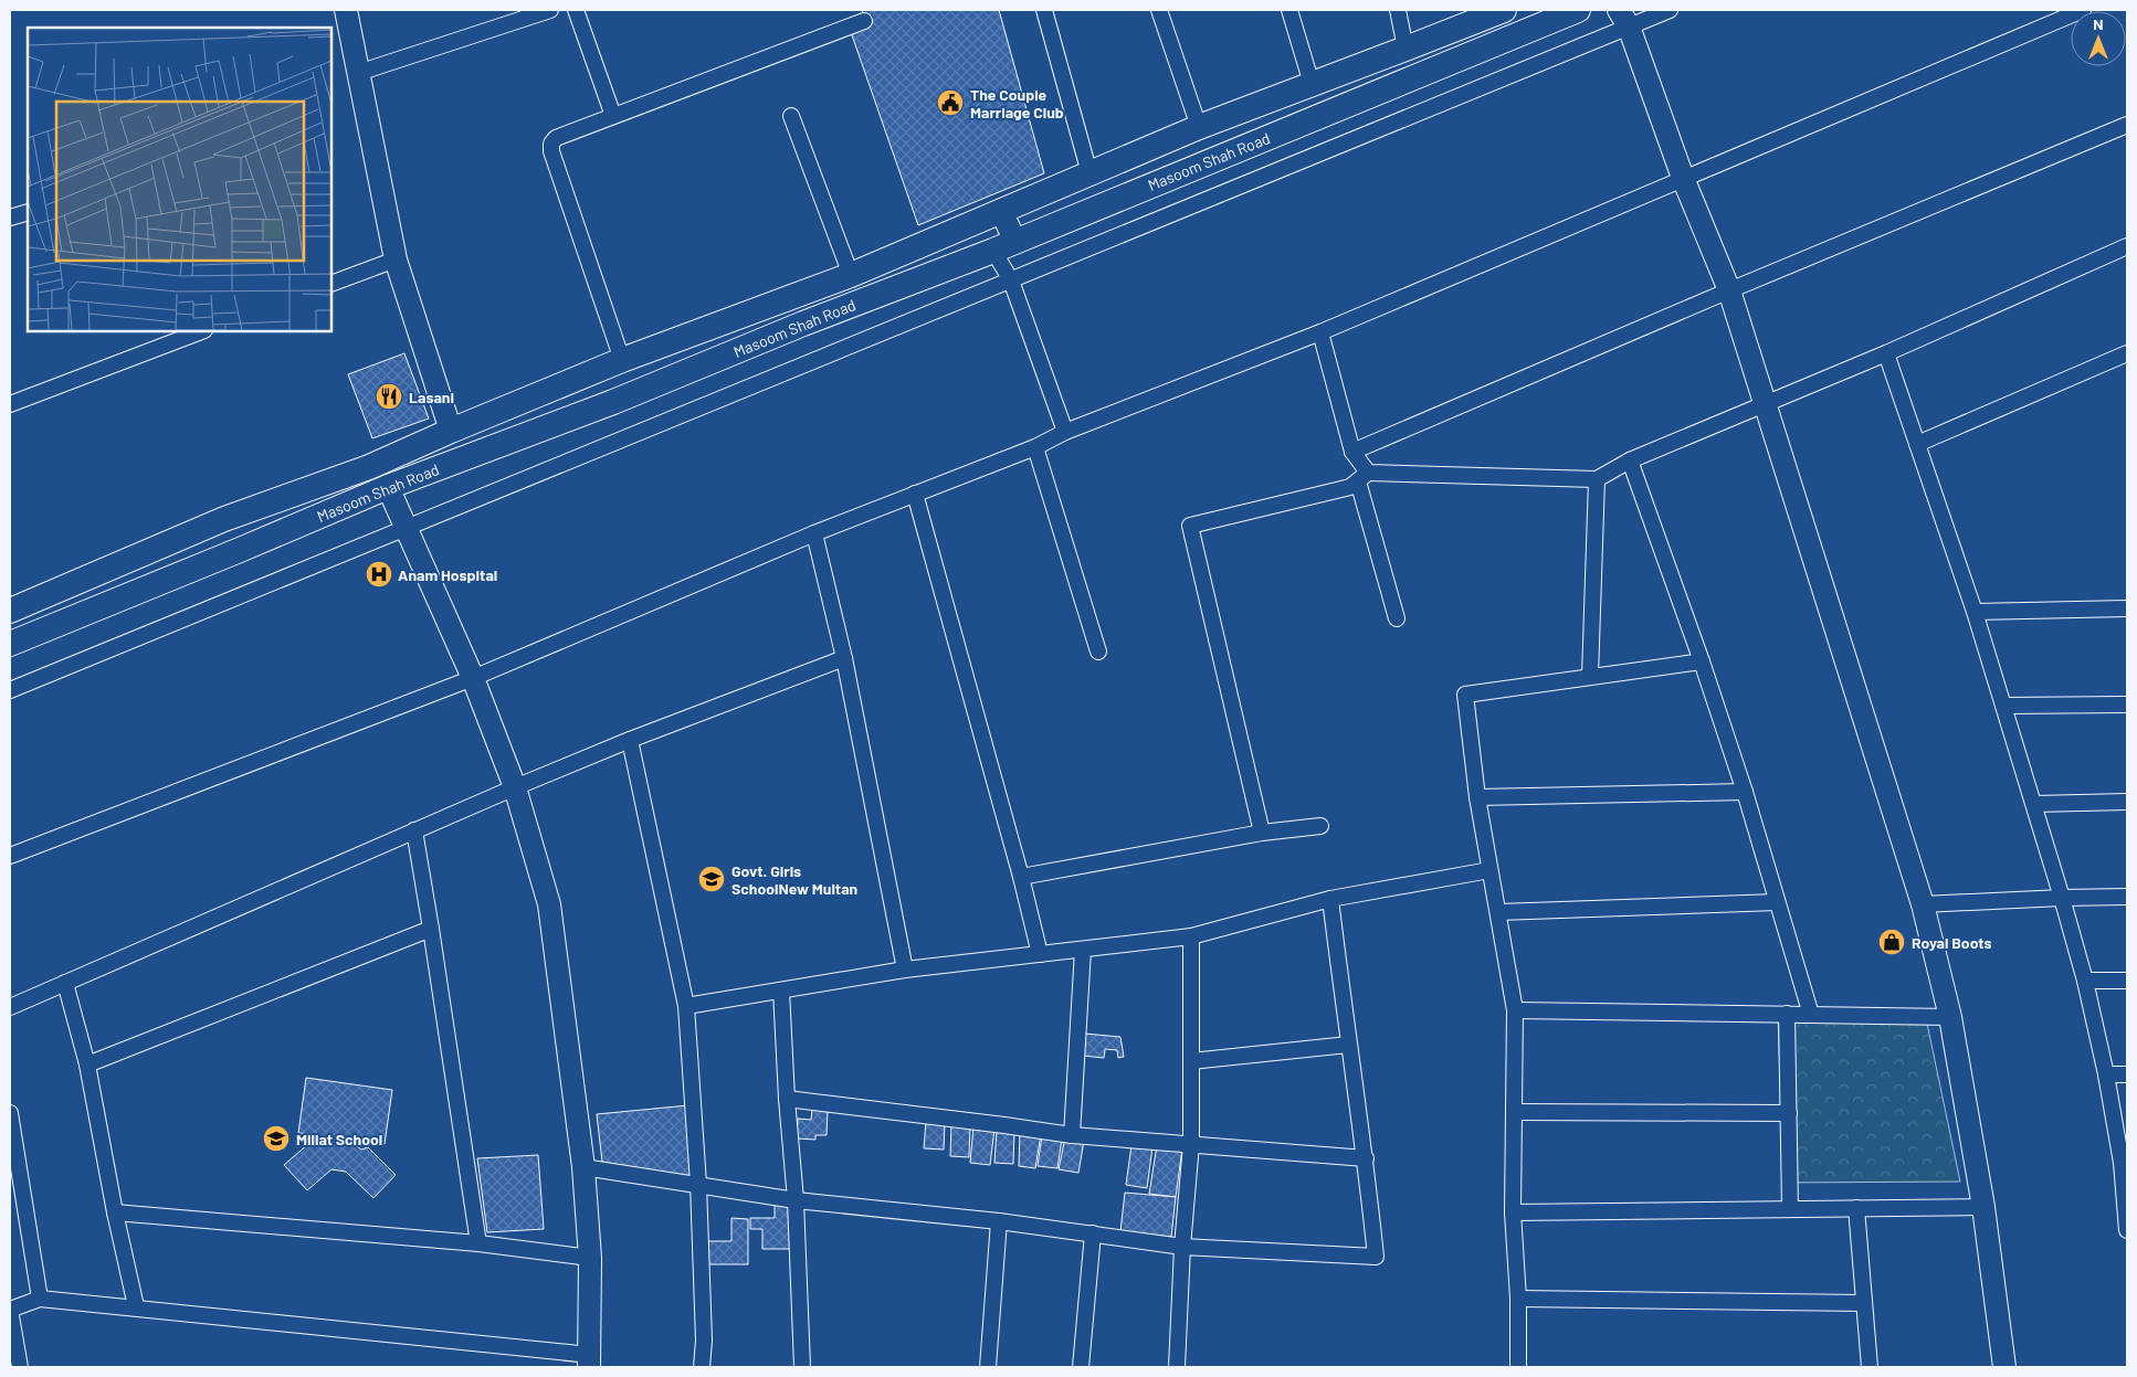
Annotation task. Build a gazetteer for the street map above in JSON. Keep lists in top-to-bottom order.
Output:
{
  "streets": {
    "main road": ["Masoom Shah Road"]
  },
  "places": {
    "public building": ["The Couple Marriage Club"],
    "restaurant": ["Lasani"],
    "hospital": ["Anam Hospital"],
    "school or university": ["Govt. Girls SchoolNew Multan", "Millat School"],
    "shop": ["Royal Boots"]
  },
  "north": "top"
}
